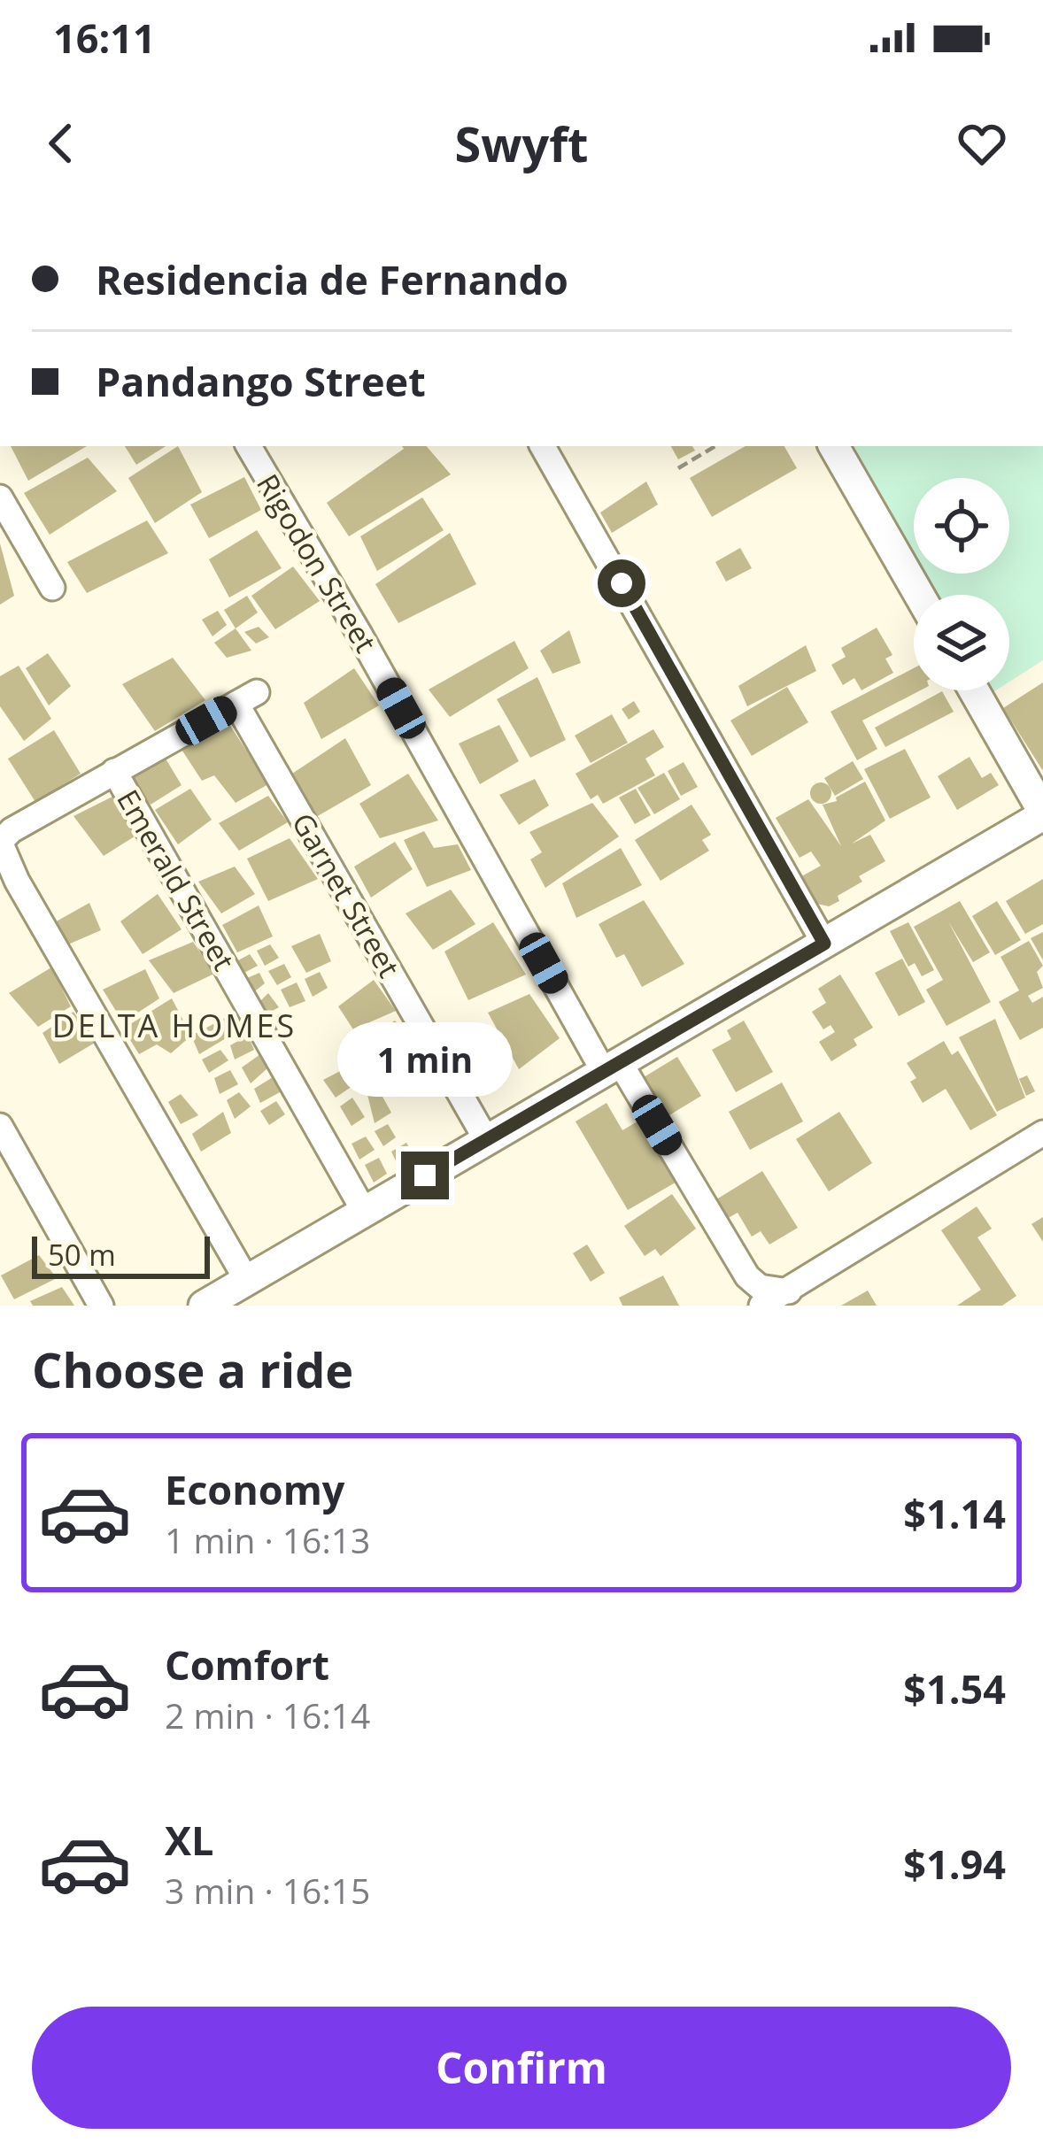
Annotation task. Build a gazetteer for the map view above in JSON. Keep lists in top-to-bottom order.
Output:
{
  "streets": {
    "street": ["Rigodon Street", "Emerald Street", "Garnet Street"]
  },
  "crossings": [
    ["Emerald Street", "Garnet Street"]
  ],
  "districts": ["DELTA HOMES"],
  "scale_bar": "50 m",
  "page": {
    "status": "16:11",
    "header": "Swyft",
    "banner": ["Residencia de Fernando", "Pandango Street"],
    "bubble": "1 min",
    "scale": "50 m",
    "heading": "Choose a ride",
    "list": [
      {
        "name": "Economy",
        "note": "1 min · 16:13",
        "value": "$1.14"
      },
      {
        "name": "Comfort",
        "note": "2 min · 16:14",
        "value": "$1.54"
      },
      {
        "name": "XL",
        "note": "3 min · 16:15",
        "value": "$1.94"
      }
    ],
    "buttons": "Confirm"
  }
}
